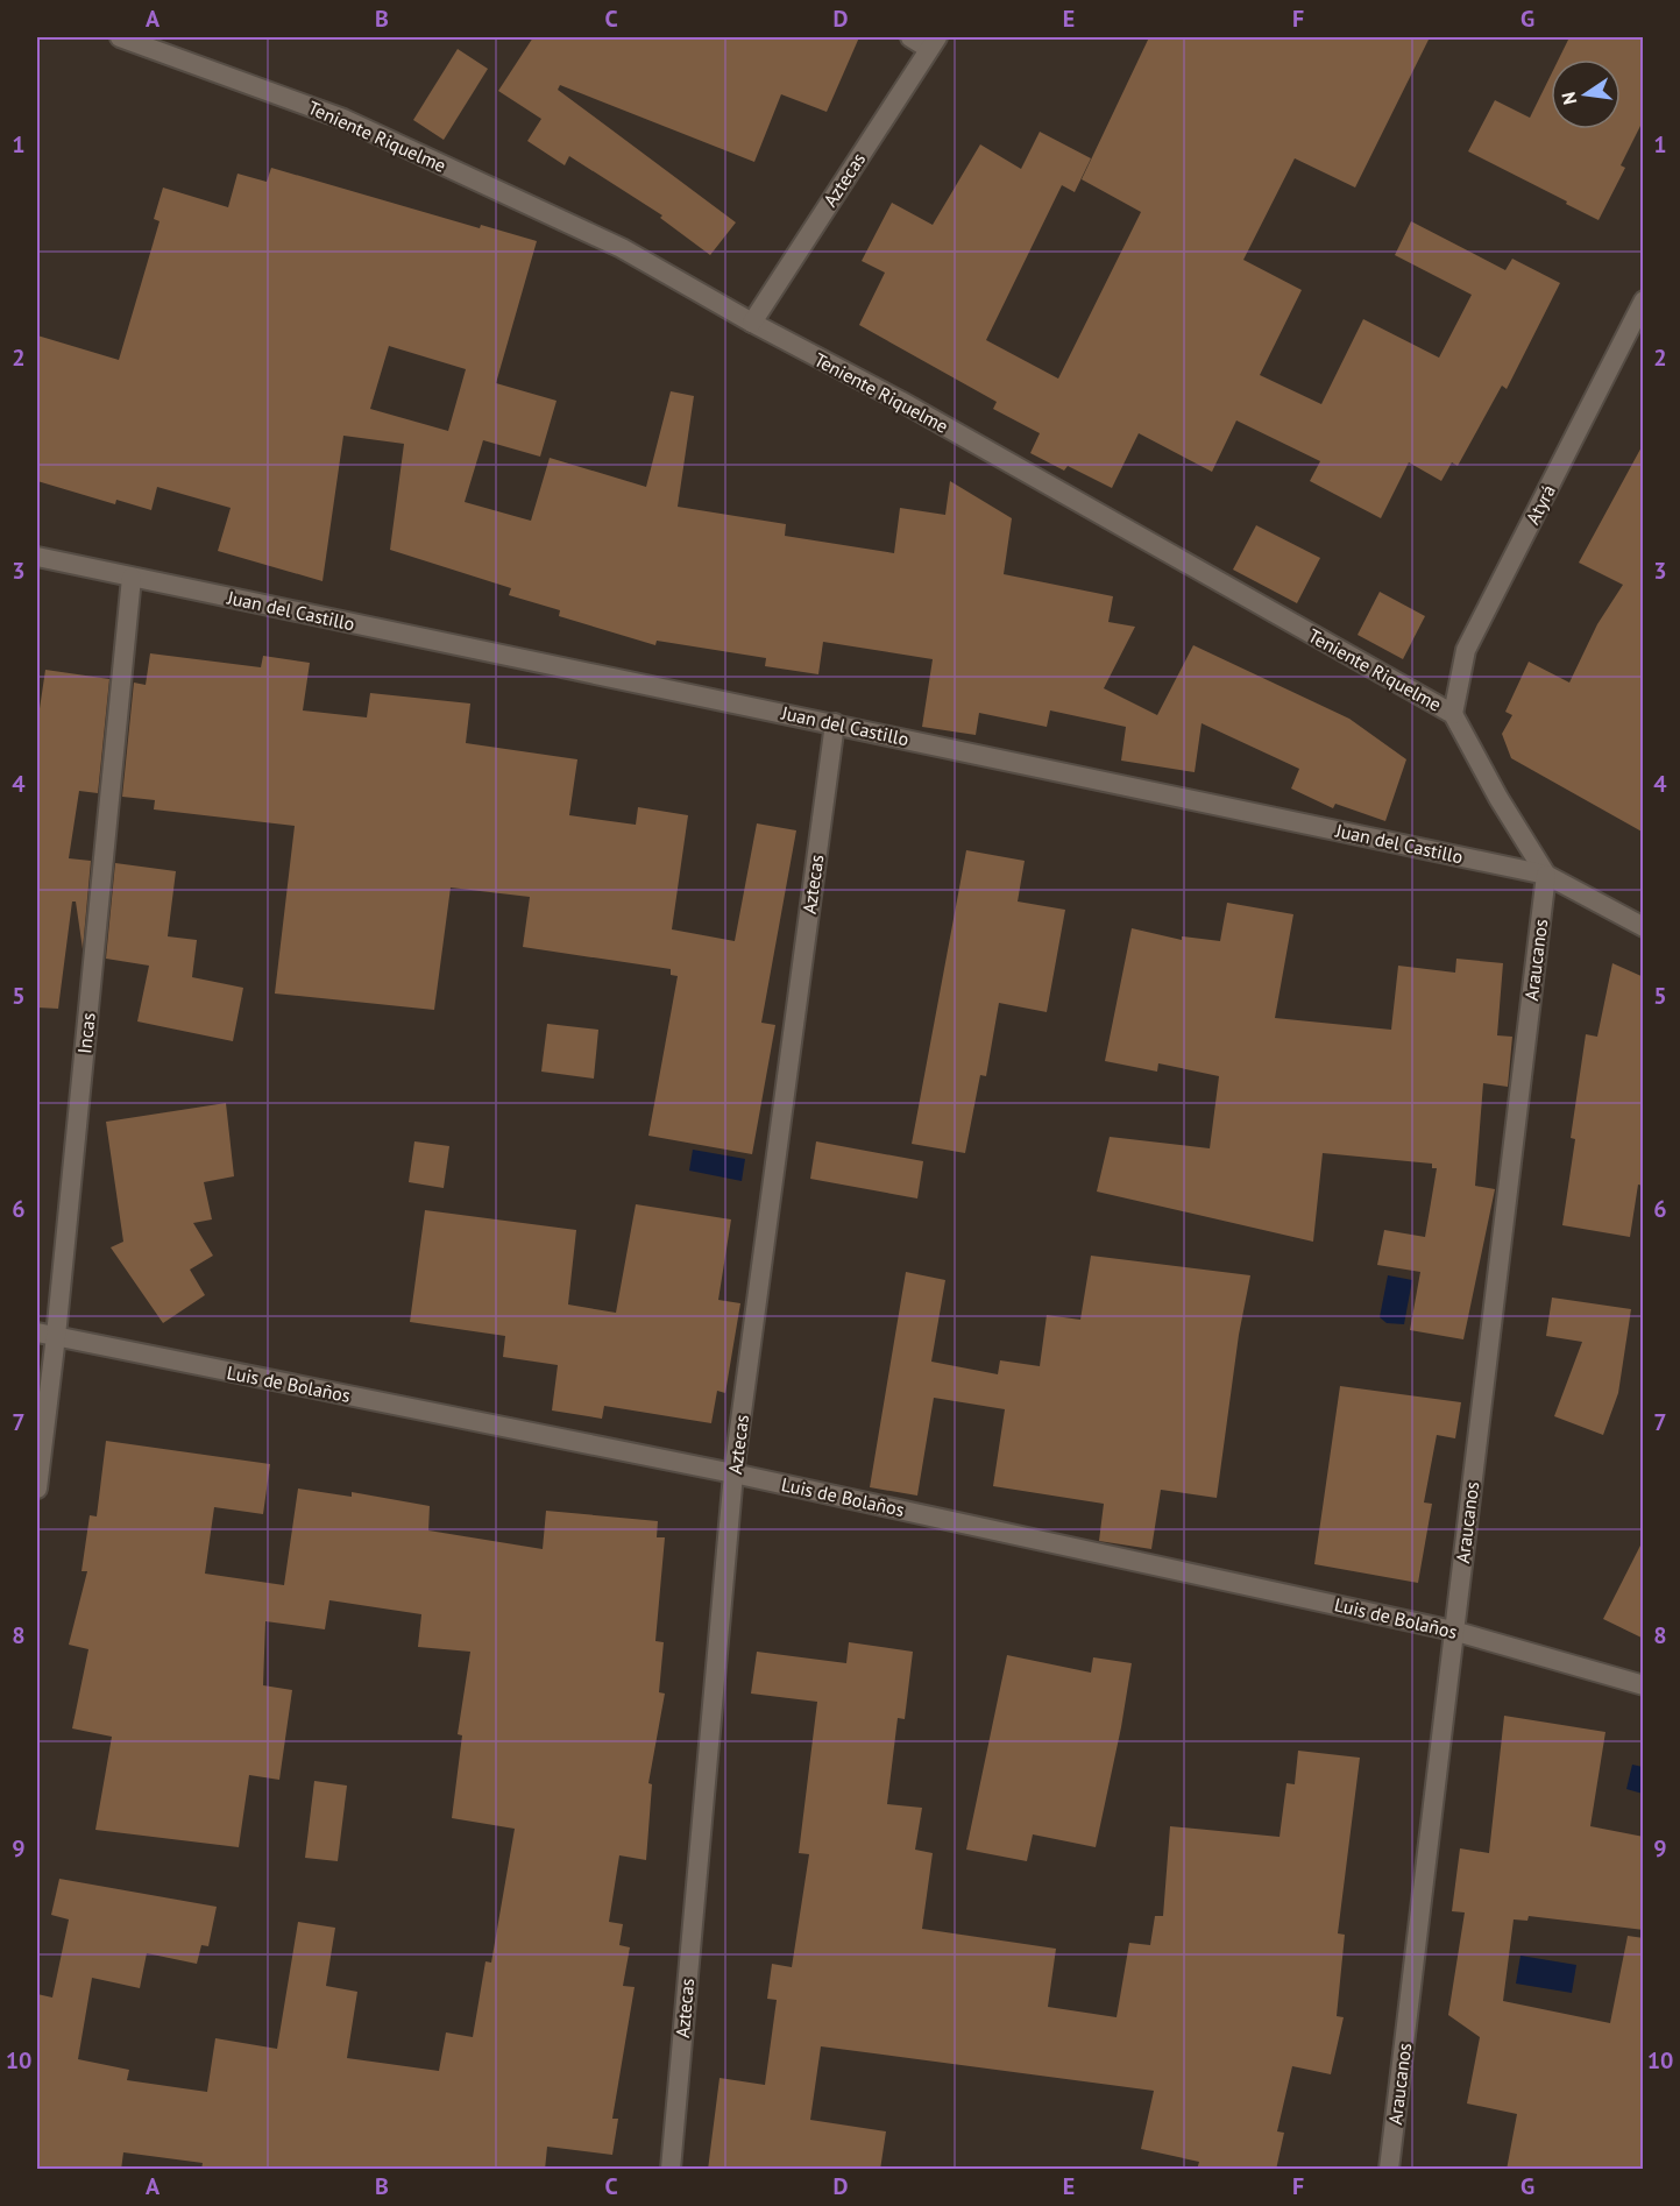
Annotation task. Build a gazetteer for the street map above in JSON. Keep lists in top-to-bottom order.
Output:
{
  "streets": {
    "street": [
      "Teniente Riquelme",
      "Aztecas",
      "Atyrá",
      "Juan del Castillo",
      "Araucanos",
      "Incas",
      "Luis de Bolaños"
    ]
  },
  "crossings": [
    ["Teniente Riquelme", "Aztecas"],
    ["Teniente Riquelme", "Atyrá"],
    ["Teniente Riquelme", "Juan del Castillo"],
    ["Teniente Riquelme", "Araucanos"],
    ["Aztecas", "Juan del Castillo"],
    ["Aztecas", "Luis de Bolaños"],
    ["Juan del Castillo", "Araucanos"],
    ["Juan del Castillo", "Incas"],
    ["Araucanos", "Luis de Bolaños"],
    ["Incas", "Luis de Bolaños"]
  ],
  "north": "left",
  "grid": {
    "columns": [
      "A",
      "B",
      "C",
      "D",
      "E",
      "F",
      "G"
    ],
    "rows": [
      "1",
      "2",
      "3",
      "4",
      "5",
      "6",
      "7",
      "8",
      "9",
      "10"
    ]
  }
}
